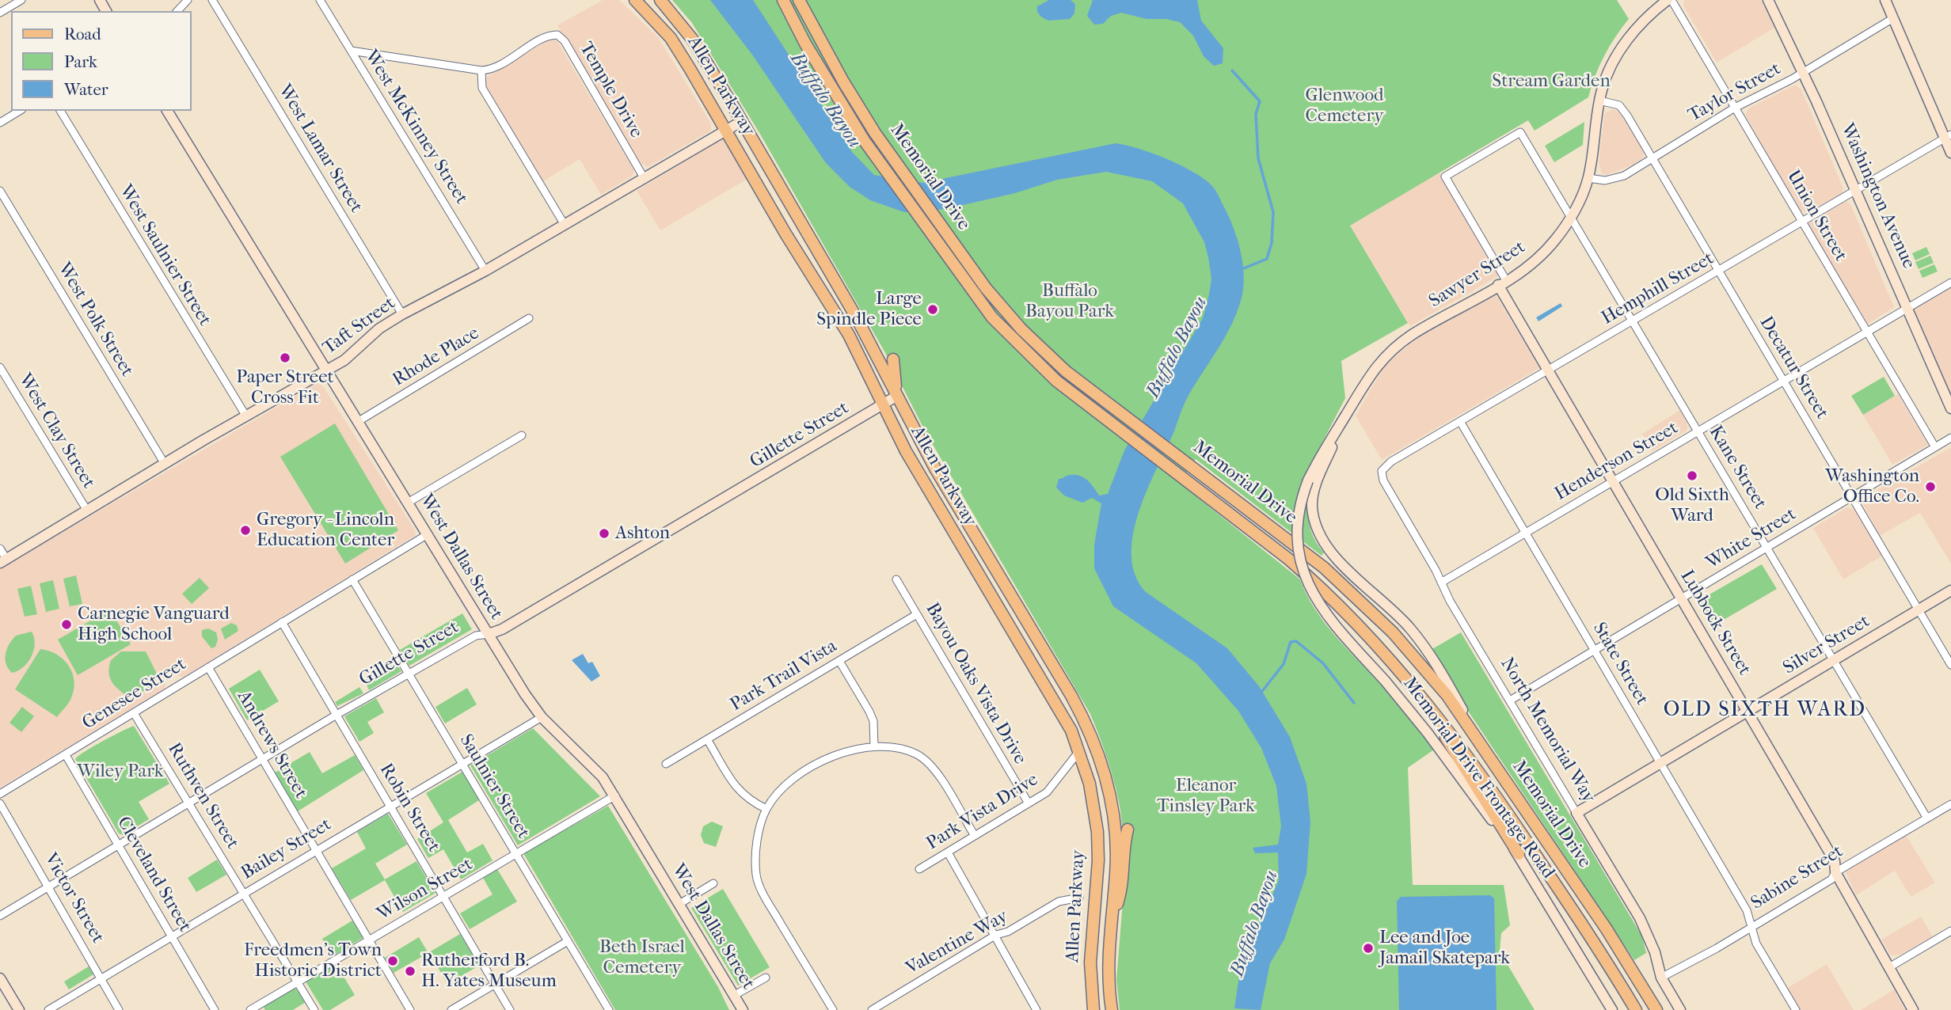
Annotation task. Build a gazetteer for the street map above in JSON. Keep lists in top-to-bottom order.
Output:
{
  "streets": {
    "main road": ["Allen Parkway", "Memorial Drive"],
    "street": [
      "Temple Drive",
      "Taylor Street",
      "West McKinney Street",
      "West Lamar Street",
      "Washington Avenue",
      "Union Street",
      "West Saulnier Street",
      "Sawyer Street",
      "Hemphill Street",
      "West Polk Street",
      "Taft Street",
      "Rhode Place",
      "Decatur Street",
      "West Clay Street",
      "Gillette Street",
      "Henderson Street",
      "Kane Street",
      "White Street",
      "West Dallas Street",
      "Lubbock Street",
      "Silver Street",
      "State Street",
      "Park Trail Vista",
      "Bayou Oaks Vista Drive",
      "Genesee Street",
      "North Memorial Way",
      "Andrews Street",
      "Memorial Drive Frontage Road",
      "Saulnier Street",
      "Ruthven Street",
      "Robin Street",
      "Park Vista Drive",
      "Bailey Street",
      "Cleveland Street",
      "Sabine Street",
      "Wilson Street",
      "Victor Street",
      "Valentine Way"
    ]
  },
  "crossings": [
    ["Allen Parkway", "Taft Street"],
    ["Allen Parkway", "Gillette Street"],
    ["Allen Parkway", "Park Vista Drive"],
    ["Temple Drive", "West McKinney Street"],
    ["Temple Drive", "Taft Street"],
    ["Taylor Street", "Washington Avenue"],
    ["Taylor Street", "Union Street"],
    ["Taylor Street", "Sawyer Street"],
    ["Taylor Street", "Decatur Street"],
    ["West McKinney Street", "Taft Street"],
    ["West Lamar Street", "Taft Street"],
    ["Memorial Drive", "Sawyer Street"],
    ["Washington Avenue", "Hemphill Street"],
    ["Washington Avenue", "Henderson Street"],
    ["Union Street", "Sawyer Street"],
    ["Union Street", "Hemphill Street"],
    ["Union Street", "Henderson Street"],
    ["Union Street", "White Street"],
    ["West Saulnier Street", "Taft Street"],
    ["Sawyer Street", "Decatur Street"],
    ["Sawyer Street", "Kane Street"],
    ["Sawyer Street", "Lubbock Street"],
    ["Sawyer Street", "Memorial Drive Frontage Road"],
    ["Hemphill Street", "Decatur Street"],
    ["Hemphill Street", "Kane Street"],
    ["Hemphill Street", "Lubbock Street"],
    ["Hemphill Street", "State Street"],
    ["Hemphill Street", "North Memorial Way"],
    ["West Polk Street", "Taft Street"],
    ["Taft Street", "West Clay Street"],
    ["Taft Street", "West Dallas Street"],
    ["Rhode Place", "West Dallas Street"],
    ["Decatur Street", "Henderson Street"],
    ["Decatur Street", "White Street"],
    ["Decatur Street", "Silver Street"],
    ["Gillette Street", "West Dallas Street"],
    ["Gillette Street", "Andrews Street"],
    ["Gillette Street", "Saulnier Street"],
    ["Gillette Street", "Ruthven Street"],
    ["Gillette Street", "Robin Street"],
    ["Gillette Street", "Cleveland Street"],
    ["Gillette Street", "Victor Street"],
    ["Henderson Street", "Kane Street"],
    ["Henderson Street", "Lubbock Street"],
    ["Henderson Street", "State Street"],
    ["Henderson Street", "North Memorial Way"],
    ["Kane Street", "White Street"],
    ["Kane Street", "Lubbock Street"],
    ["Kane Street", "Silver Street"],
    ["Kane Street", "Sabine Street"],
    ["White Street", "Lubbock Street"],
    ["White Street", "State Street"],
    ["White Street", "North Memorial Way"],
    ["West Dallas Street", "Genesee Street"],
    ["West Dallas Street", "Bailey Street"],
    ["West Dallas Street", "Wilson Street"],
    ["Lubbock Street", "Silver Street"],
    ["Lubbock Street", "Sabine Street"],
    ["Silver Street", "State Street"],
    ["Silver Street", "North Memorial Way"],
    ["State Street", "Sabine Street"],
    ["Park Trail Vista", "Bayou Oaks Vista Drive"],
    ["Bayou Oaks Vista Drive", "Park Vista Drive"],
    ["Genesee Street", "Andrews Street"],
    ["Genesee Street", "Saulnier Street"],
    ["Genesee Street", "Ruthven Street"],
    ["Genesee Street", "Robin Street"],
    ["Genesee Street", "Cleveland Street"],
    ["North Memorial Way", "Sabine Street"],
    ["Andrews Street", "Bailey Street"],
    ["Andrews Street", "Wilson Street"],
    ["Saulnier Street", "Bailey Street"],
    ["Saulnier Street", "Wilson Street"],
    ["Ruthven Street", "Bailey Street"],
    ["Ruthven Street", "Wilson Street"],
    ["Robin Street", "Bailey Street"],
    ["Robin Street", "Wilson Street"],
    ["Bailey Street", "Cleveland Street"],
    ["Bailey Street", "Victor Street"]
  ],
  "districts": ["OLD SIXTH WARD"],
  "water": ["Buffalo Bayou"],
  "parks": [
    "Stream Garden",
    "Glenwood Cemetery",
    "Buffalo Bayou Park",
    "Wiley Park",
    "Eleanor Tinsley Park",
    "Beth Israel Cemetery"
  ],
  "places": [
    "Large Spindle Piece",
    "Paper Street Cross Fit",
    "Old Sixth Ward",
    "Washington Office Co.",
    "Gregory - Lincoln Education Center",
    "Ashton",
    "Carnegie Vanguard High School",
    "Lee and Joe Jamail Skatepark",
    "Freedmen's Town Historic District",
    "Rutherford B. H. Yates Museum"
  ],
  "legend": ["Road", "Park", "Water"]
}
